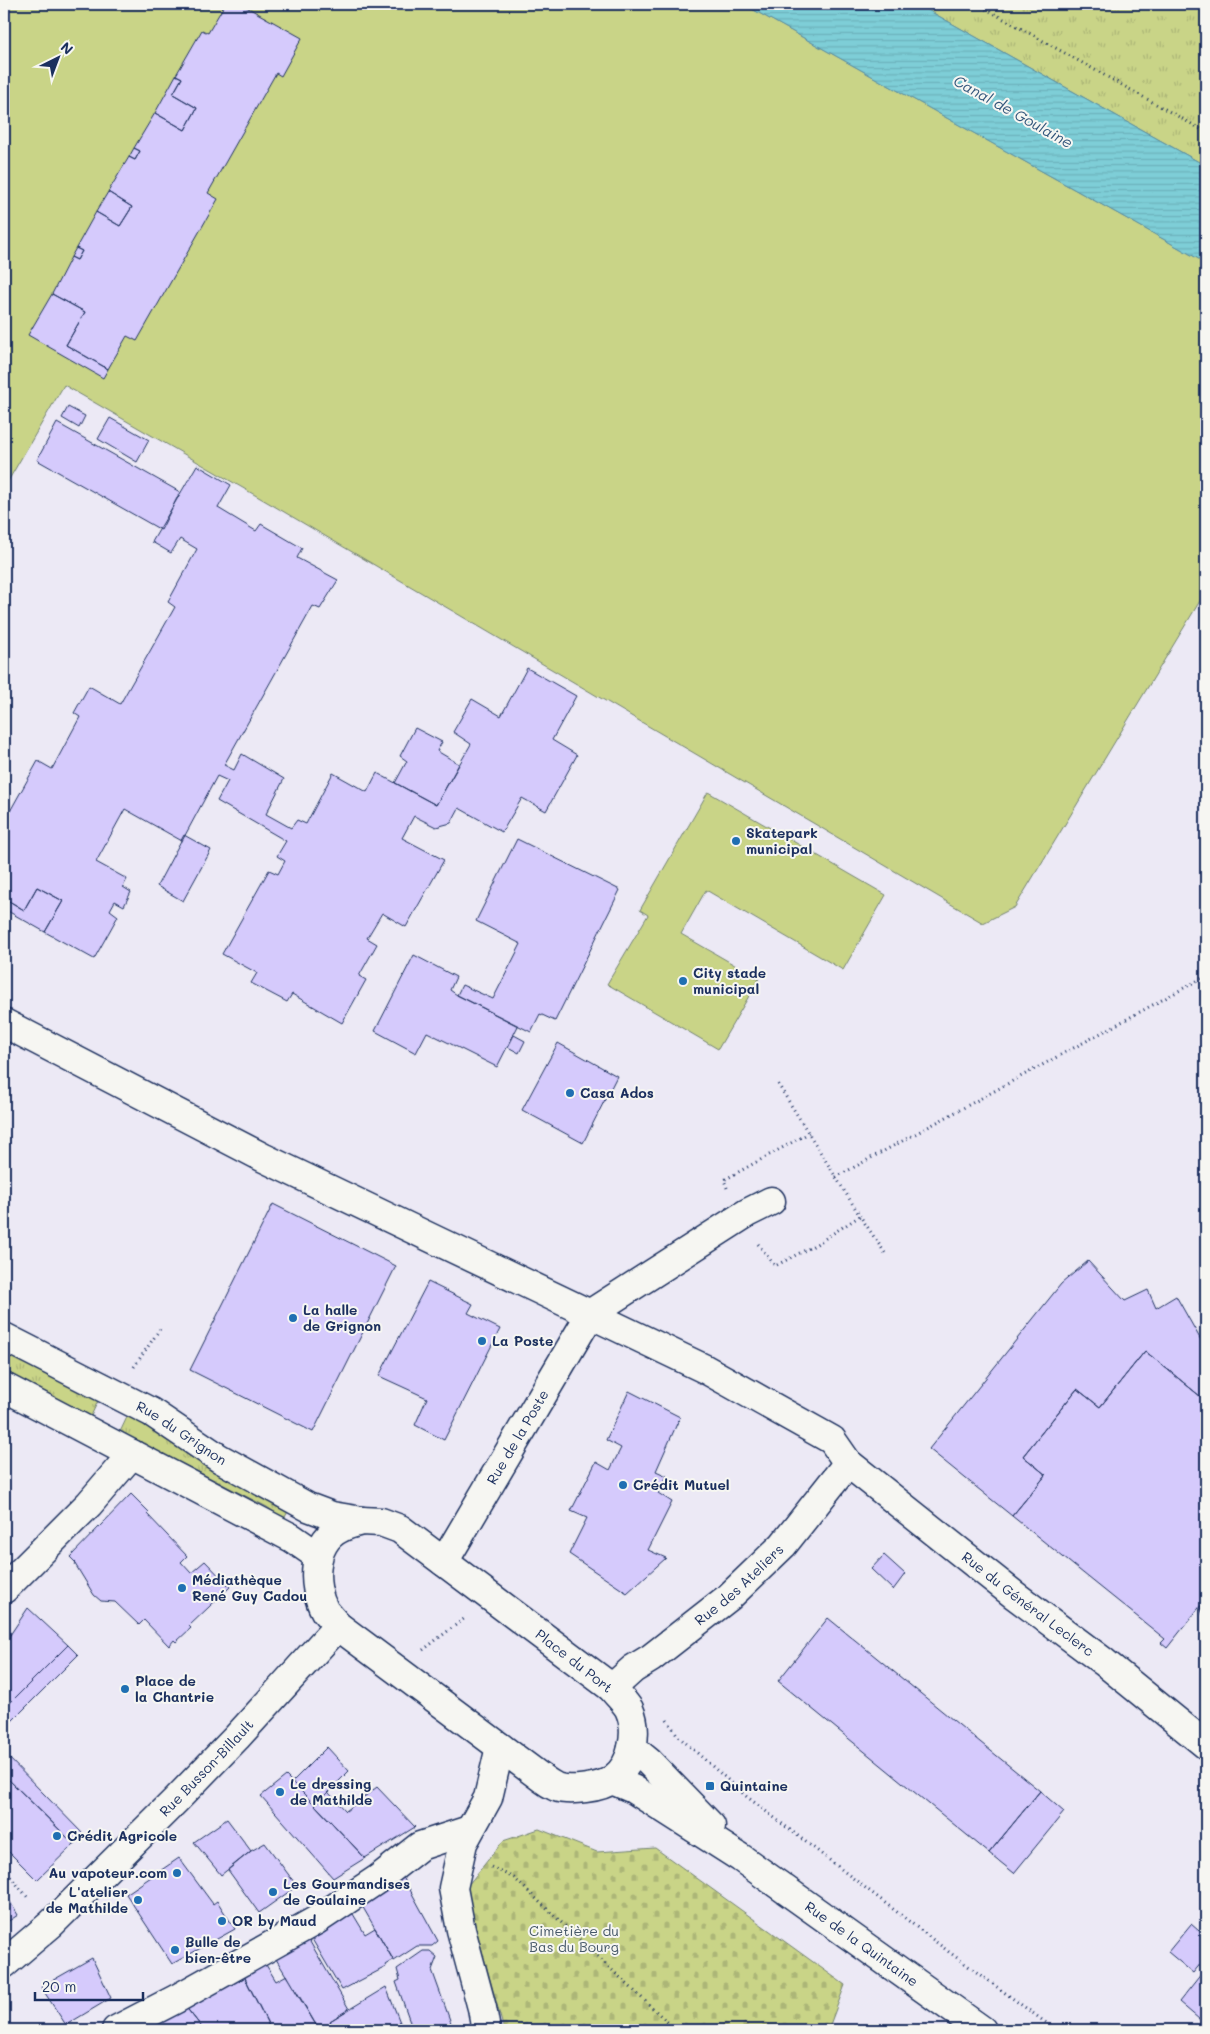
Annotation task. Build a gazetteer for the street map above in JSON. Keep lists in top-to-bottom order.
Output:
{
  "streets": {
    "street": [
      "Rue du Grignon",
      "Rue de la Poste",
      "Rue des Ateliers",
      "Rue du Général Leclerc",
      "Place du Port",
      "Rue Busson-Billault",
      "Rue de la Quintaine"
    ]
  },
  "crossings": [
    ["Rue du Grignon", "Place du Port"],
    ["Rue de la Poste", "Rue du Général Leclerc"],
    ["Rue de la Poste", "Place du Port"],
    ["Rue des Ateliers", "Rue du Général Leclerc"],
    ["Rue des Ateliers", "Place du Port"],
    ["Place du Port", "Rue de la Quintaine"]
  ],
  "water": ["Canal de Goulaine"],
  "parks": ["Cimetière du Bas du Bourg"],
  "places": {
    "other": [
      "Skatepark municipal",
      "City stade municipal",
      "Casa Ados",
      "La halle de Grignon",
      "La Poste",
      "Crédit Mutuel",
      "Médiathèque René Guy Cadou",
      "Place de la Chantrie",
      "Le dressing de Mathilde",
      "Crédit Agricole",
      "Au vapoteur.com",
      "Les Gourmandises de Goulaine",
      "L'atelier de Mathilde",
      "OR by Maud",
      "Bulle de bien-être"
    ],
    "transit": ["Quintaine"]
  },
  "scale_bar": "20 m",
  "north": "top right"
}
